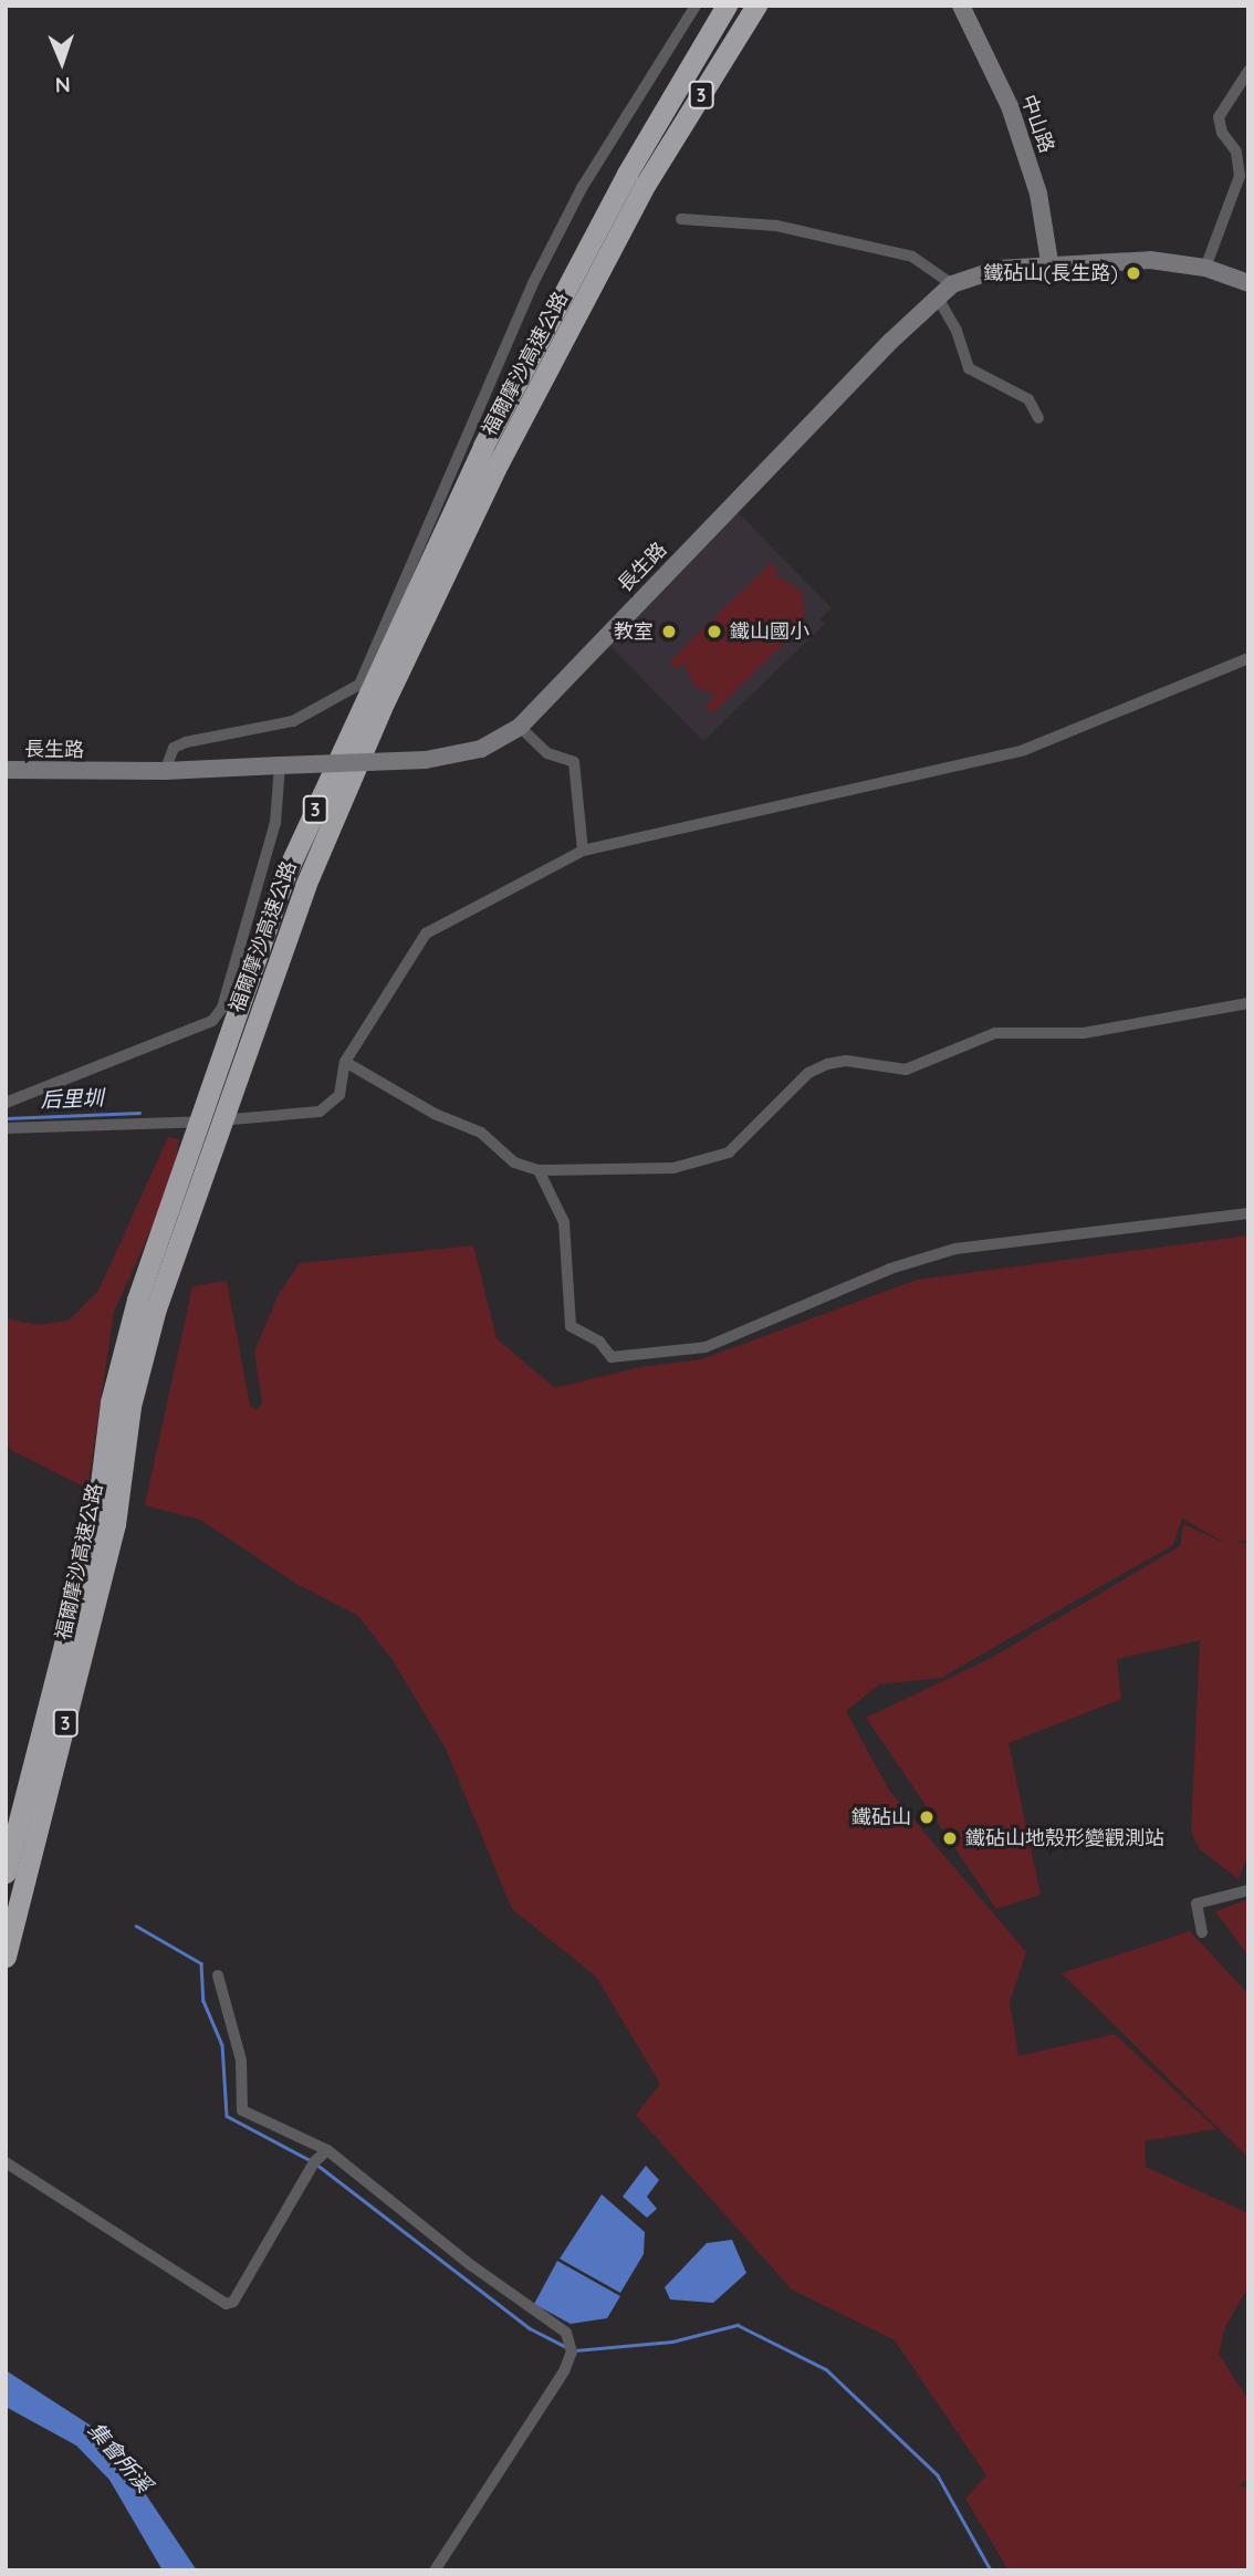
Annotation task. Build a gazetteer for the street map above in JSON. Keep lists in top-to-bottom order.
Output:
{
  "streets": {
    "highway": ["3", "福爾摩沙高速公路"],
    "street": ["中山路", "長生路"]
  },
  "crossings": [
    ["中山路", "長生路"]
  ],
  "water": ["后里圳", "集會所溪"],
  "places": [
    "鐵砧山(長生路)",
    "教室",
    "鐵山國小",
    "鐵砧山",
    "鐵砧山地殼形變觀測站"
  ],
  "north": "bottom"
}
